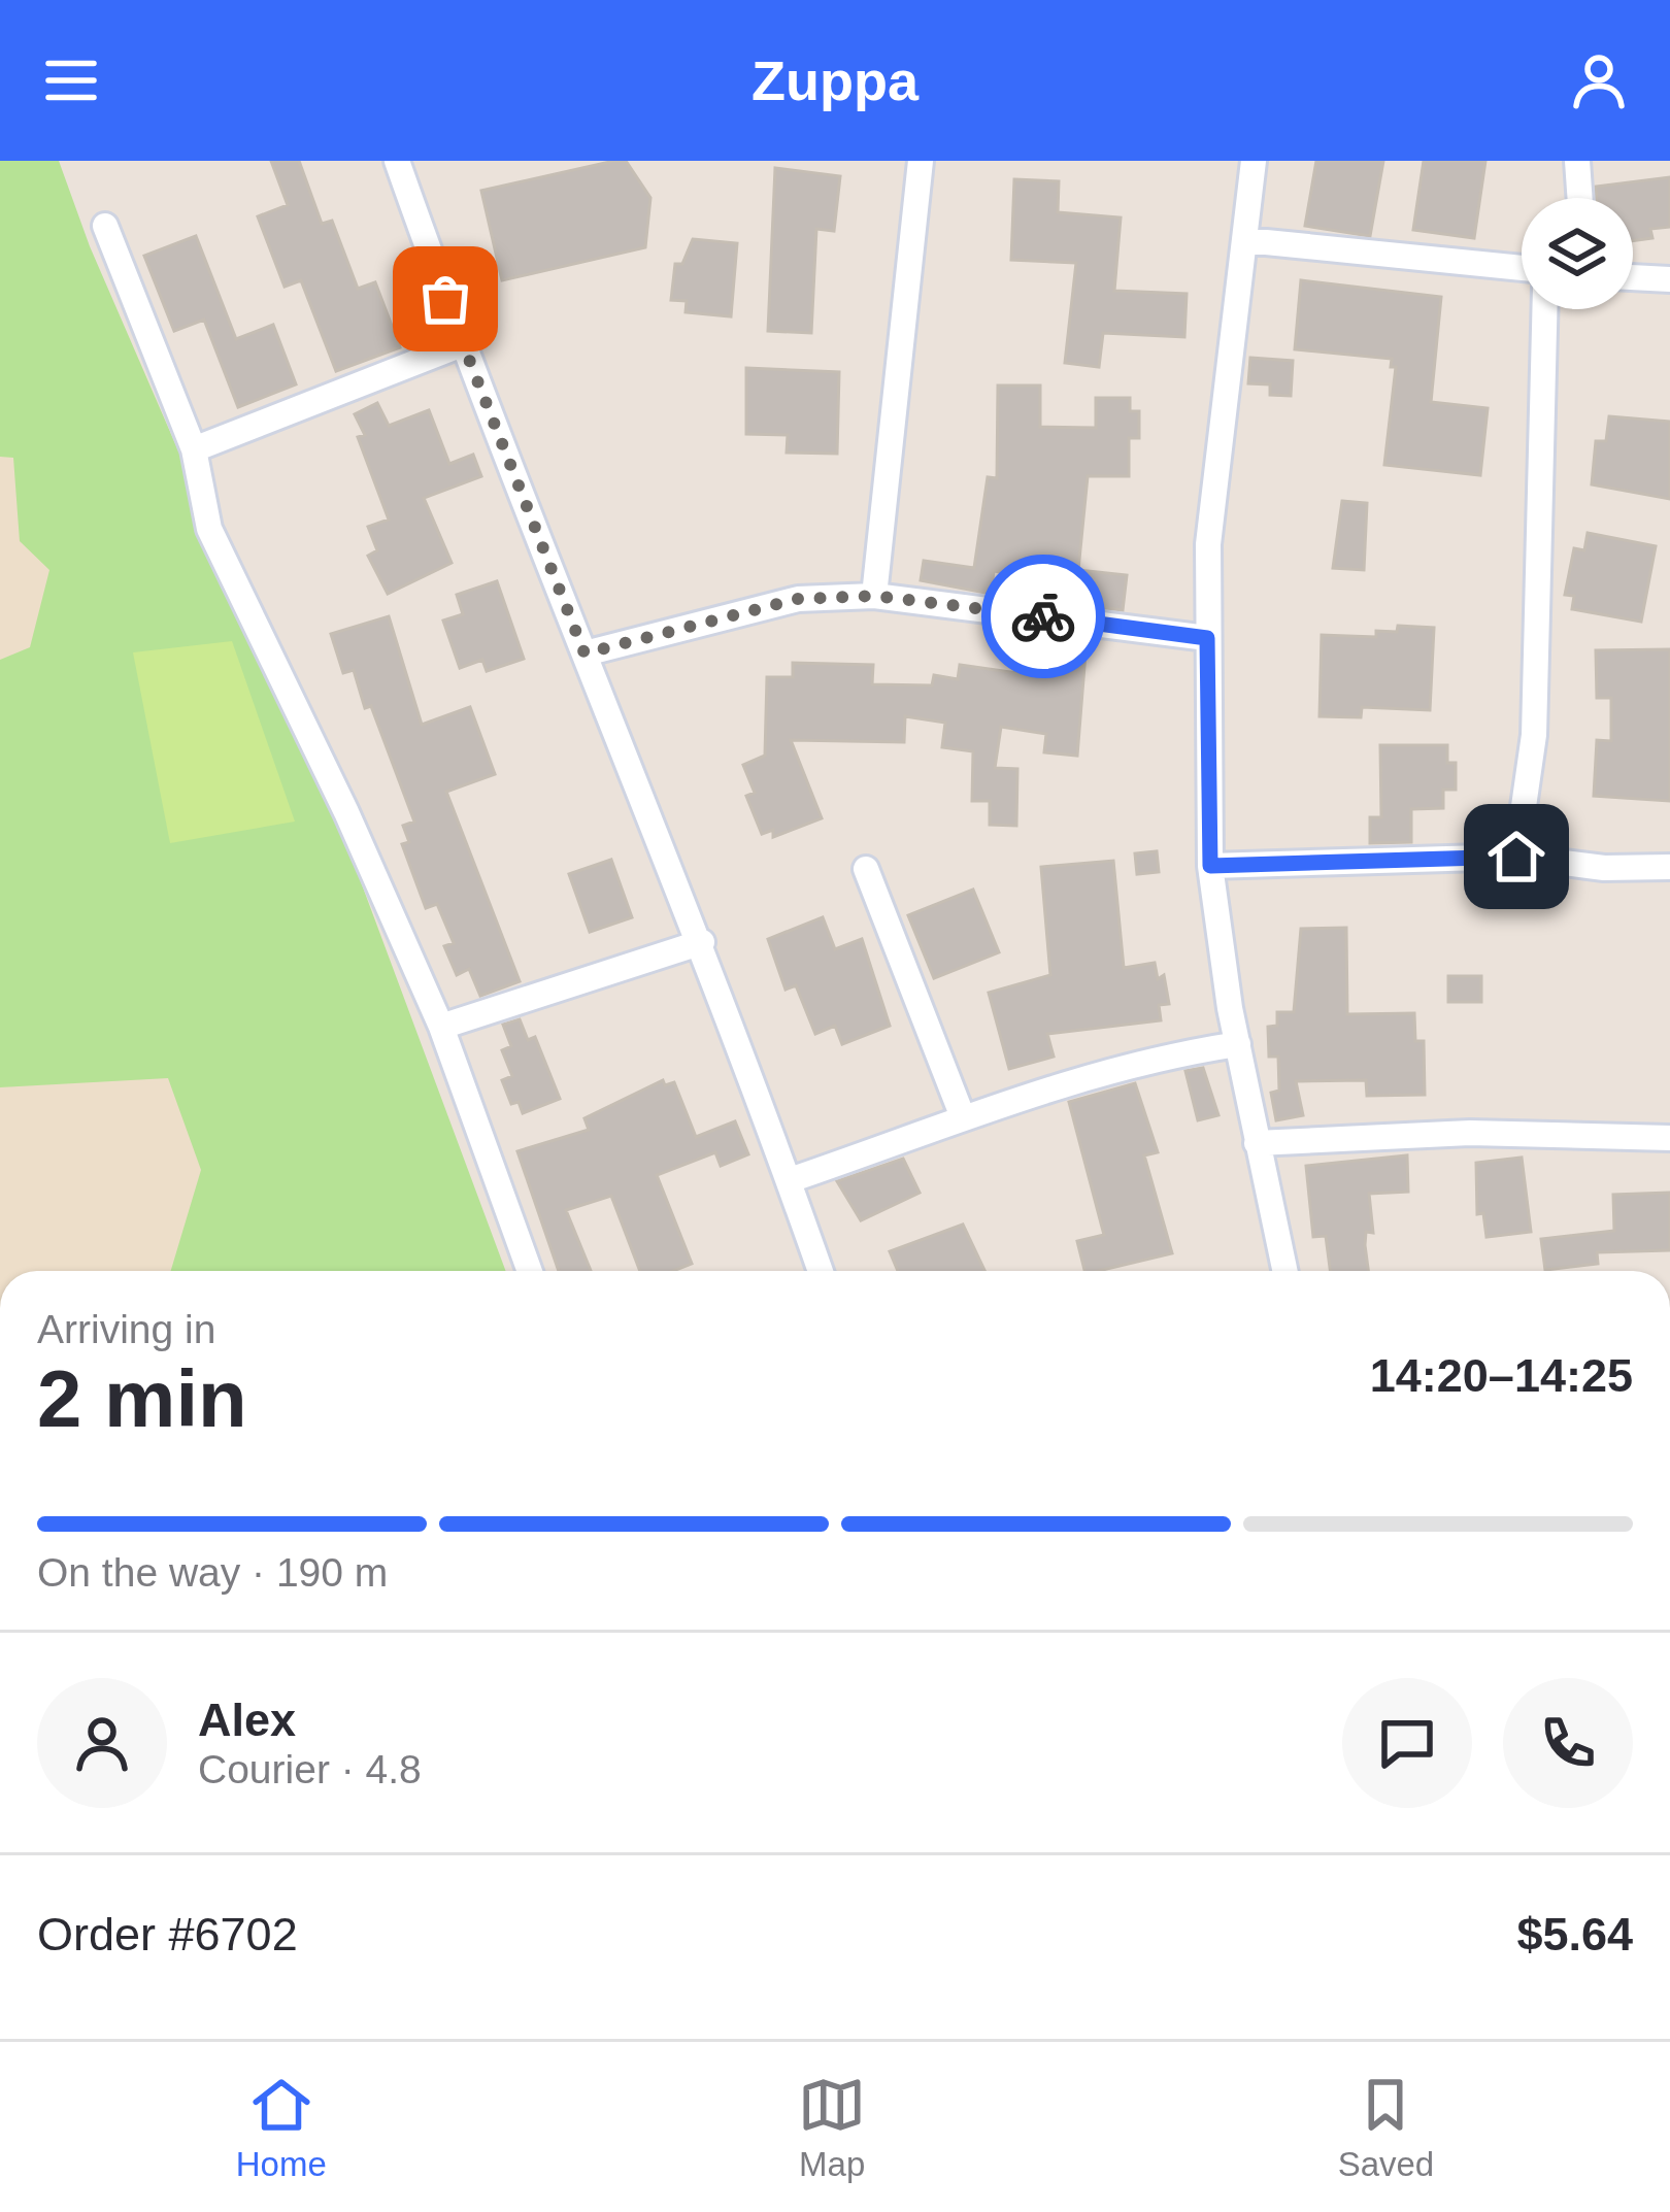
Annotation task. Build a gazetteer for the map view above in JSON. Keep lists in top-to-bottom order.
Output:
{
  "page": {
    "header": "Zuppa",
    "heading": ["2 min", "Arriving in", "14:20–14:25"],
    "panel": [
      "Alex",
      "Courier · 4.8",
      "Order #6702",
      "$5.64"
    ],
    "bar": "On the way · 190 m",
    "tabs": ["Home", "Map", "Saved"]
  }
}
